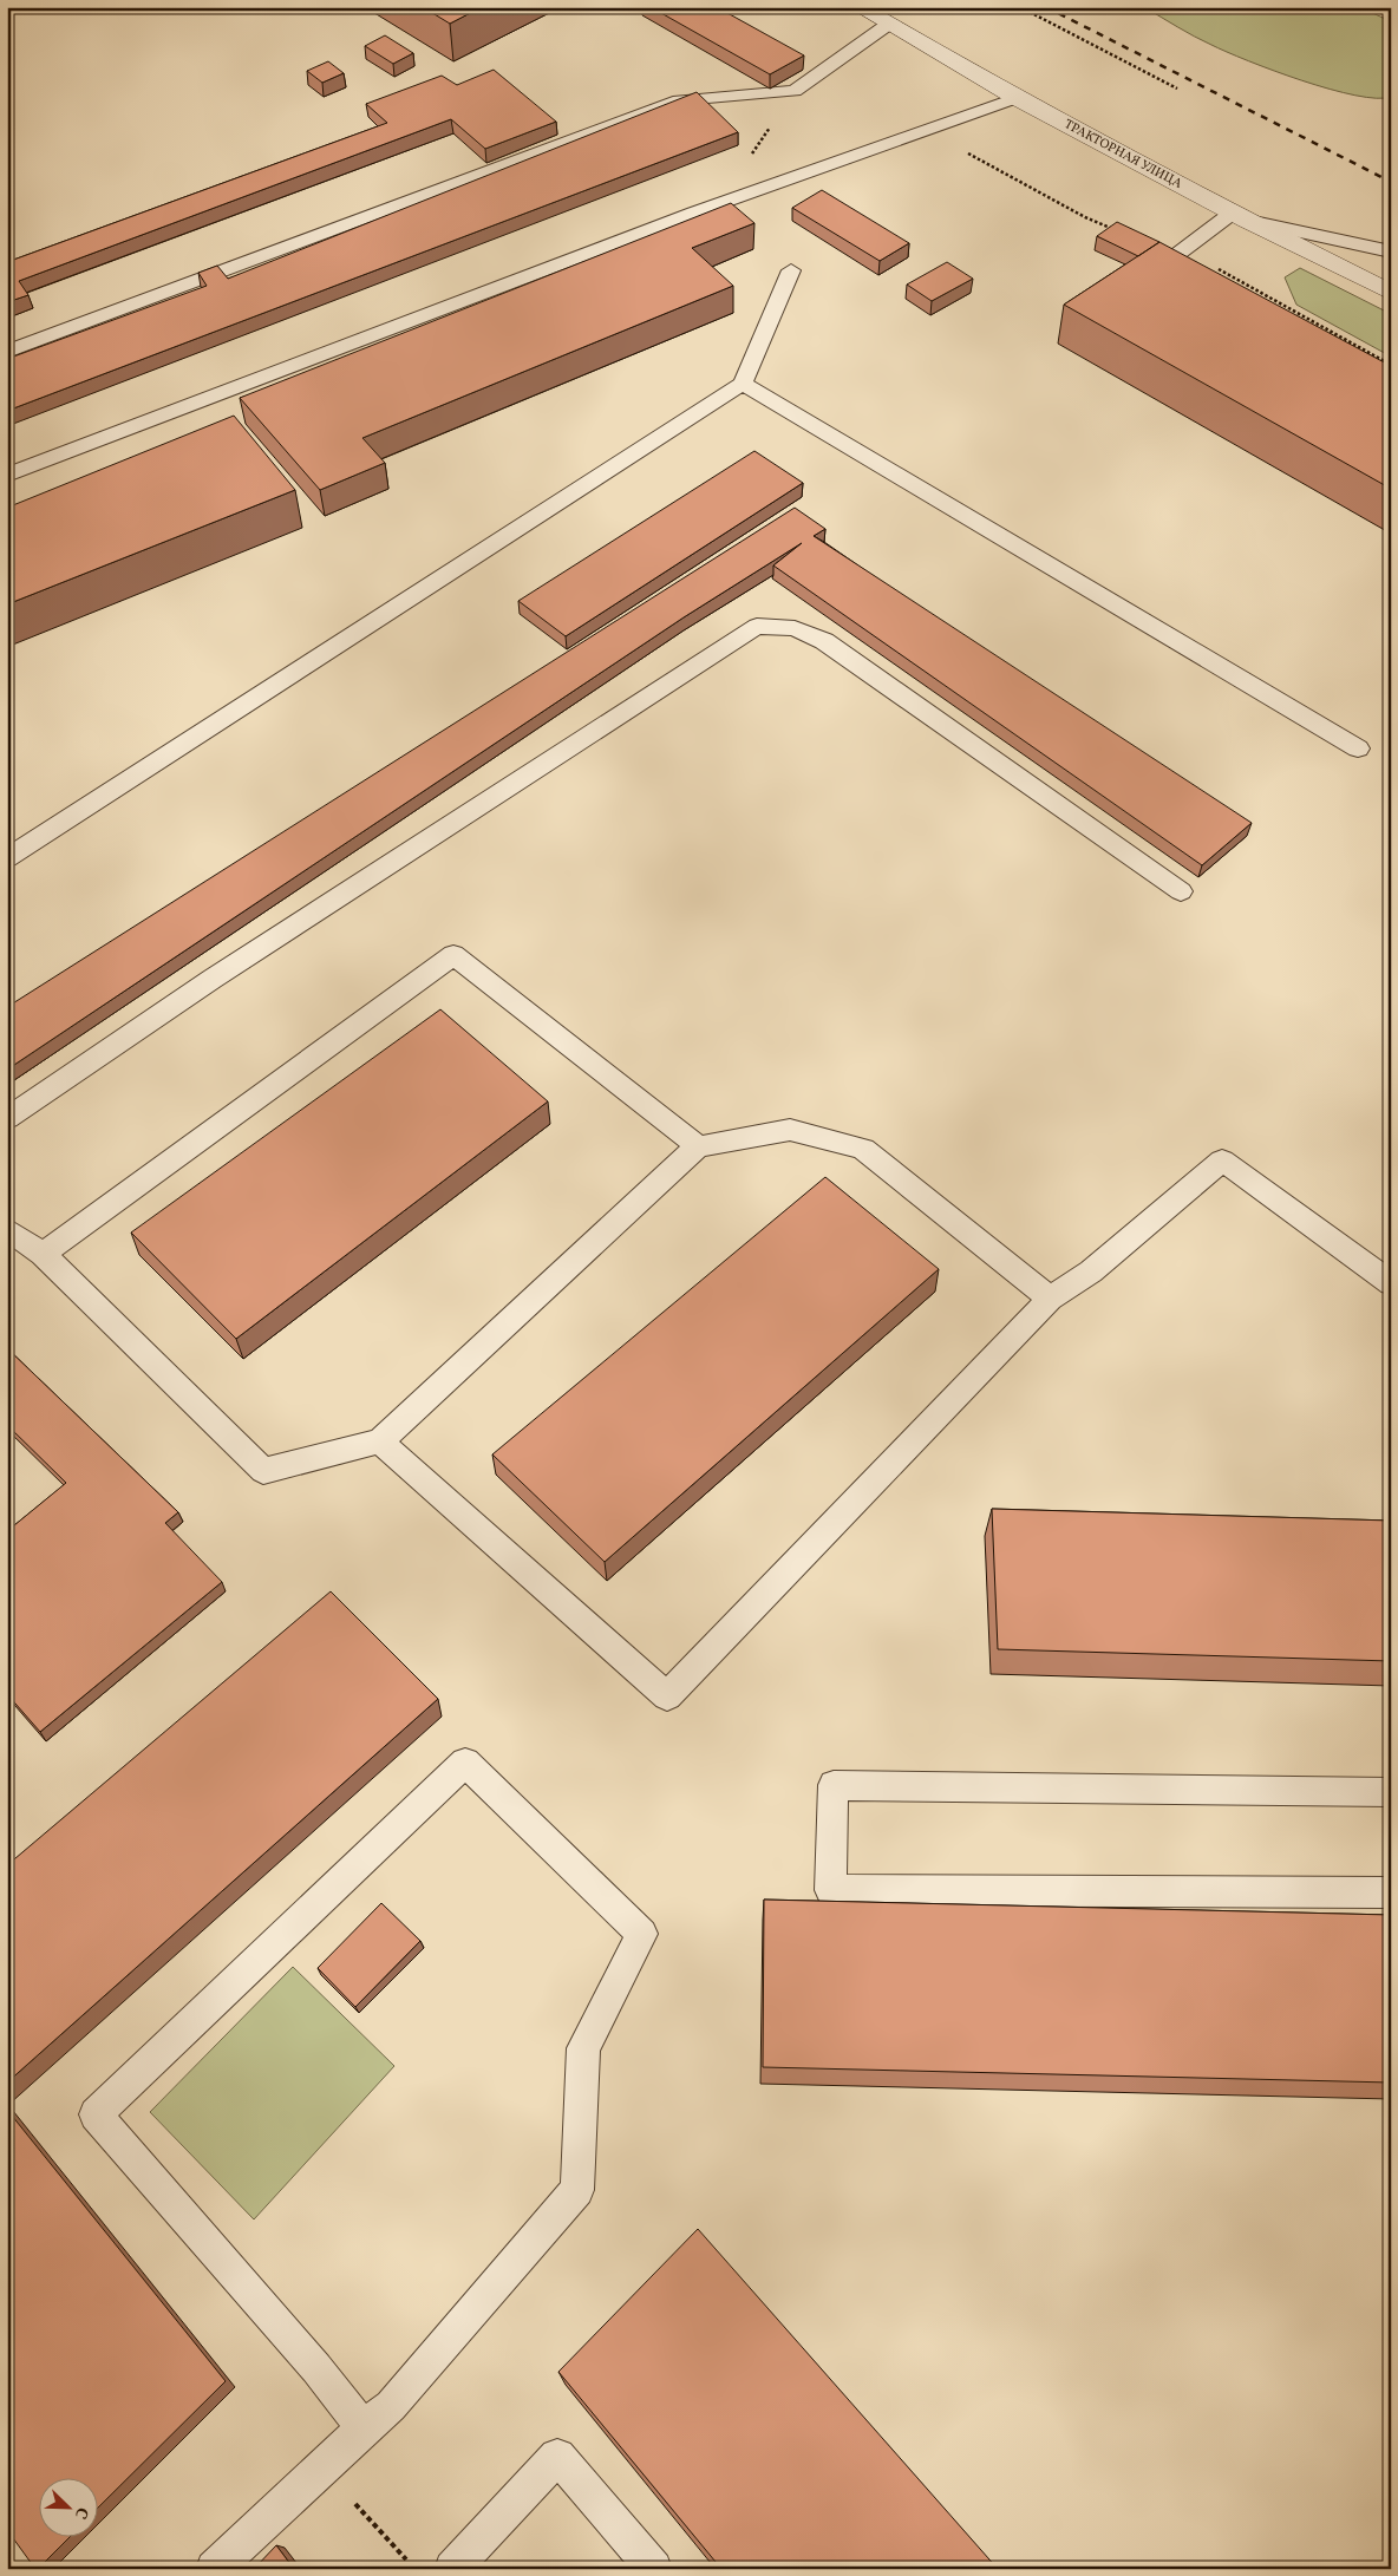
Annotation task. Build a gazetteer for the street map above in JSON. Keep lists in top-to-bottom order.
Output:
{
  "streets": {
    "street": ["ТРАКТОРНАЯ УЛИЦА"]
  },
  "north": "bottom right"
}
